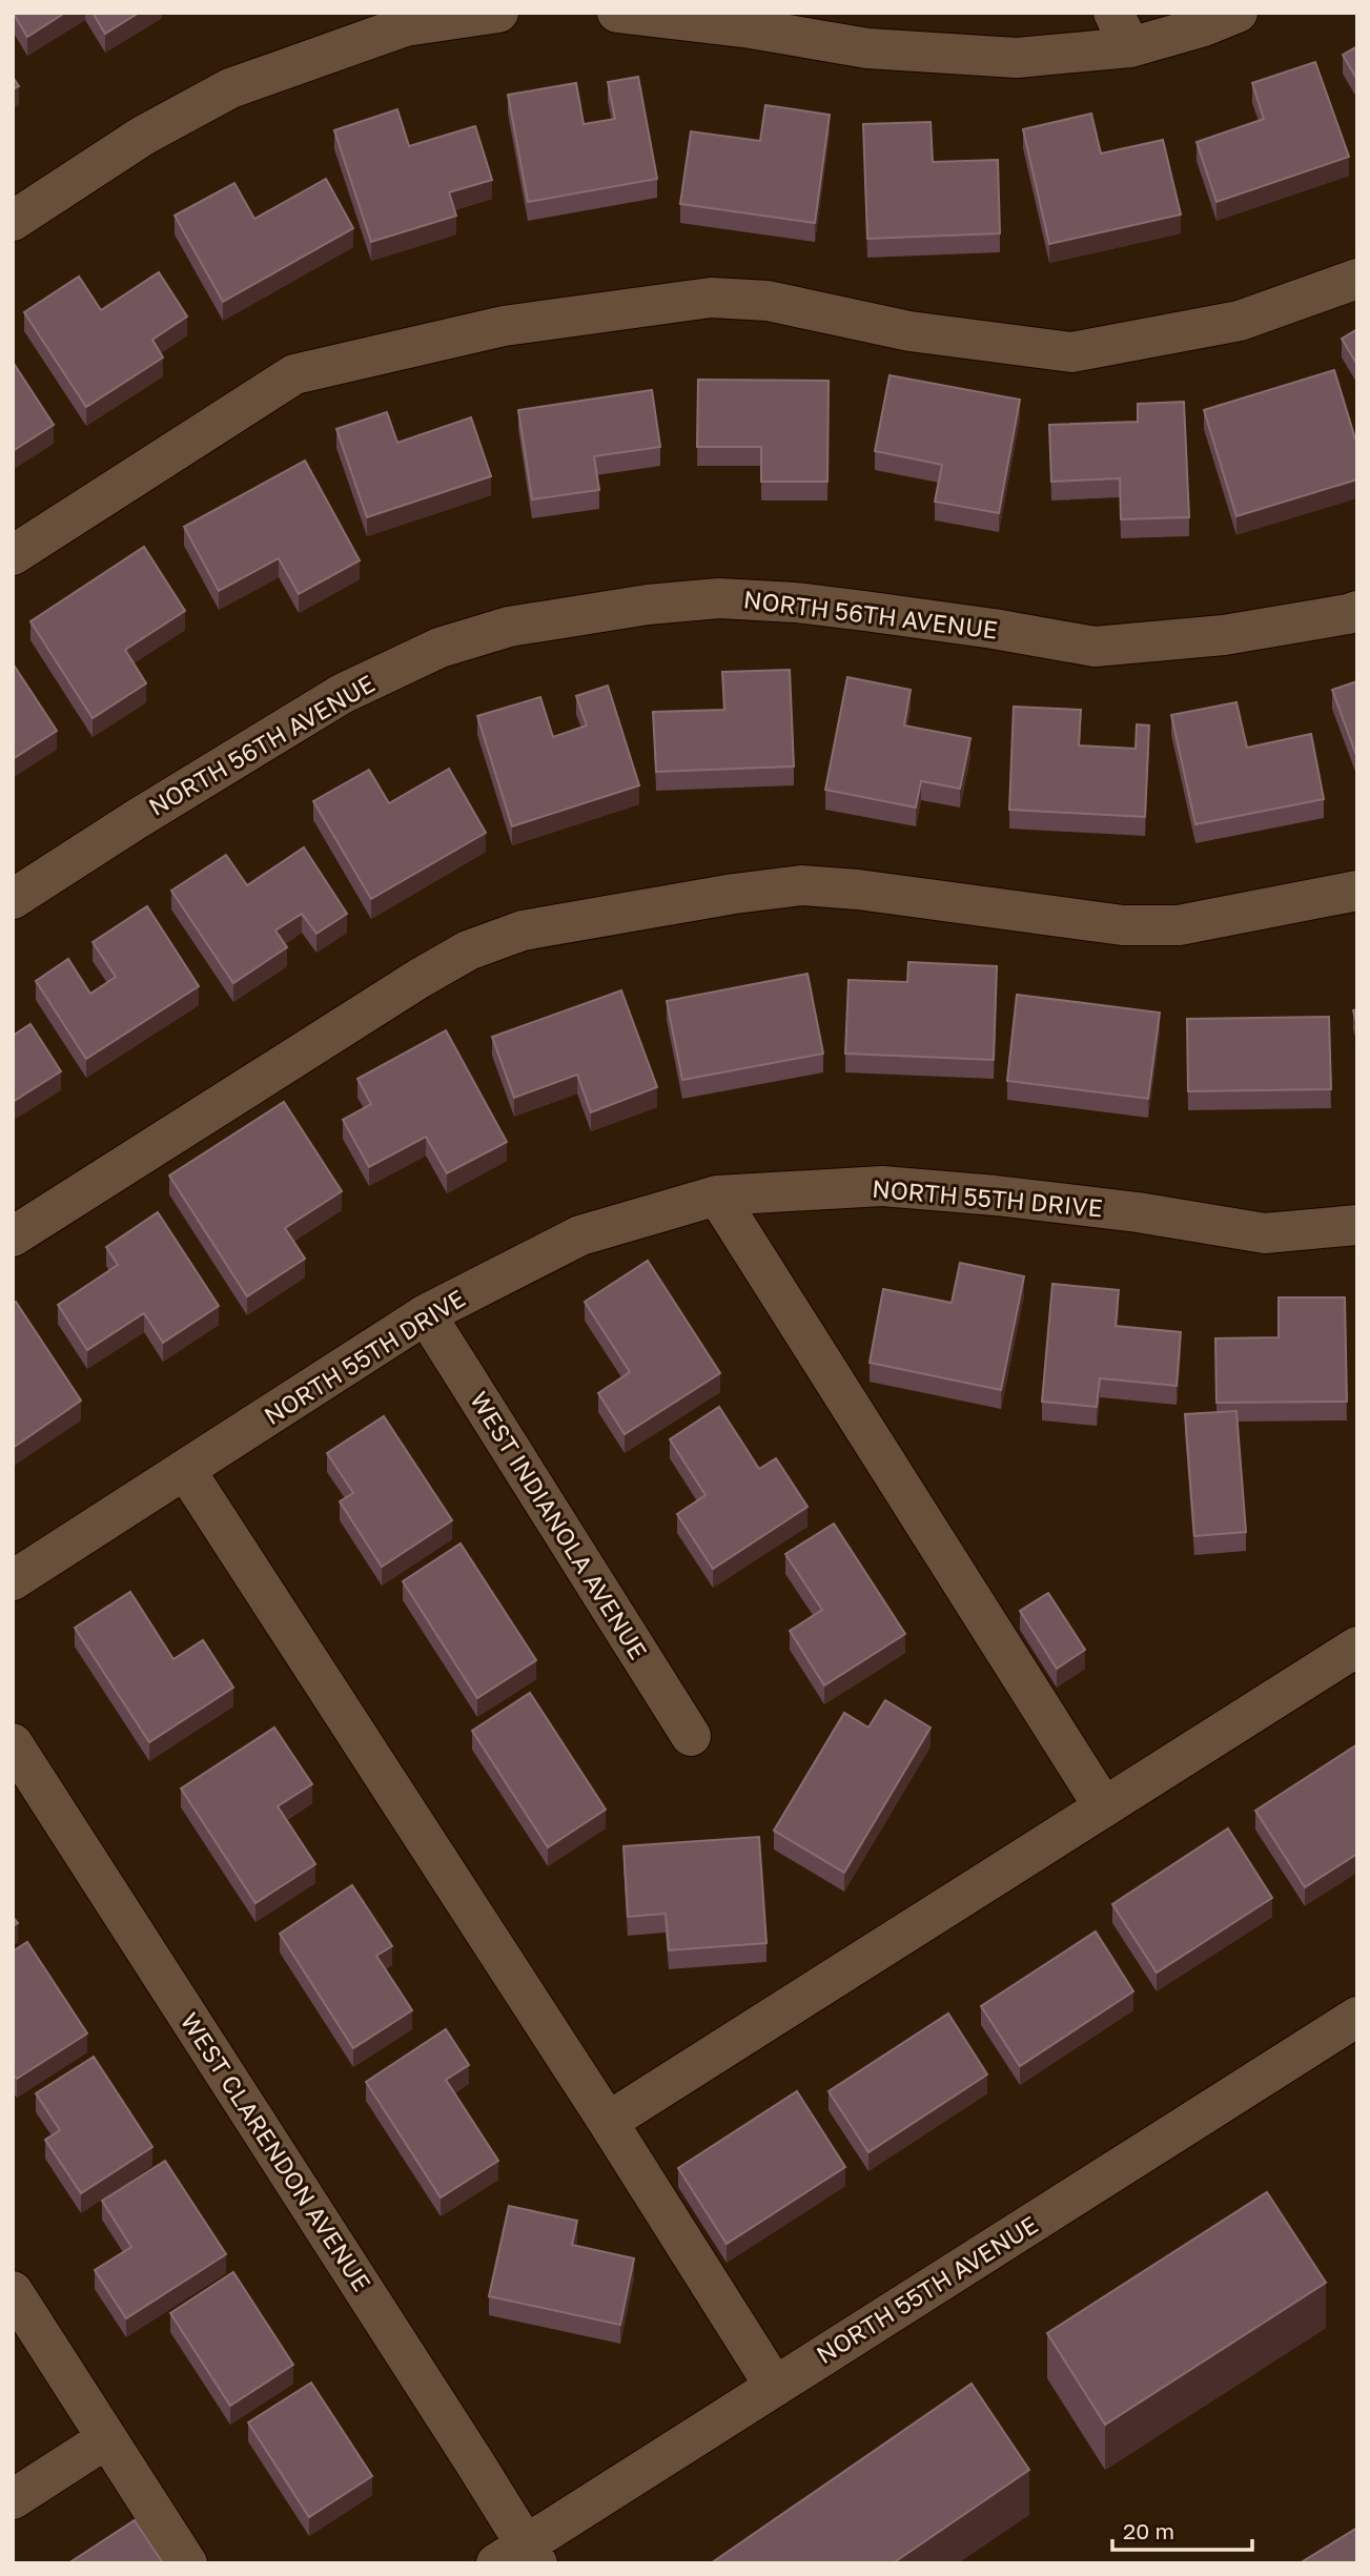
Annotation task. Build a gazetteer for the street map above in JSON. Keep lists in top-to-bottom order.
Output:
{
  "streets": {
    "street": [
      "NORTH 56TH AVENUE",
      "NORTH 55TH DRIVE",
      "WEST INDIANOLA AVENUE",
      "WEST CLARENDON AVENUE",
      "NORTH 55TH AVENUE"
    ]
  },
  "crossings": [
    ["NORTH 55TH DRIVE", "WEST INDIANOLA AVENUE"],
    ["WEST CLARENDON AVENUE", "NORTH 55TH AVENUE"]
  ],
  "scale_bar": "20 m"
}
